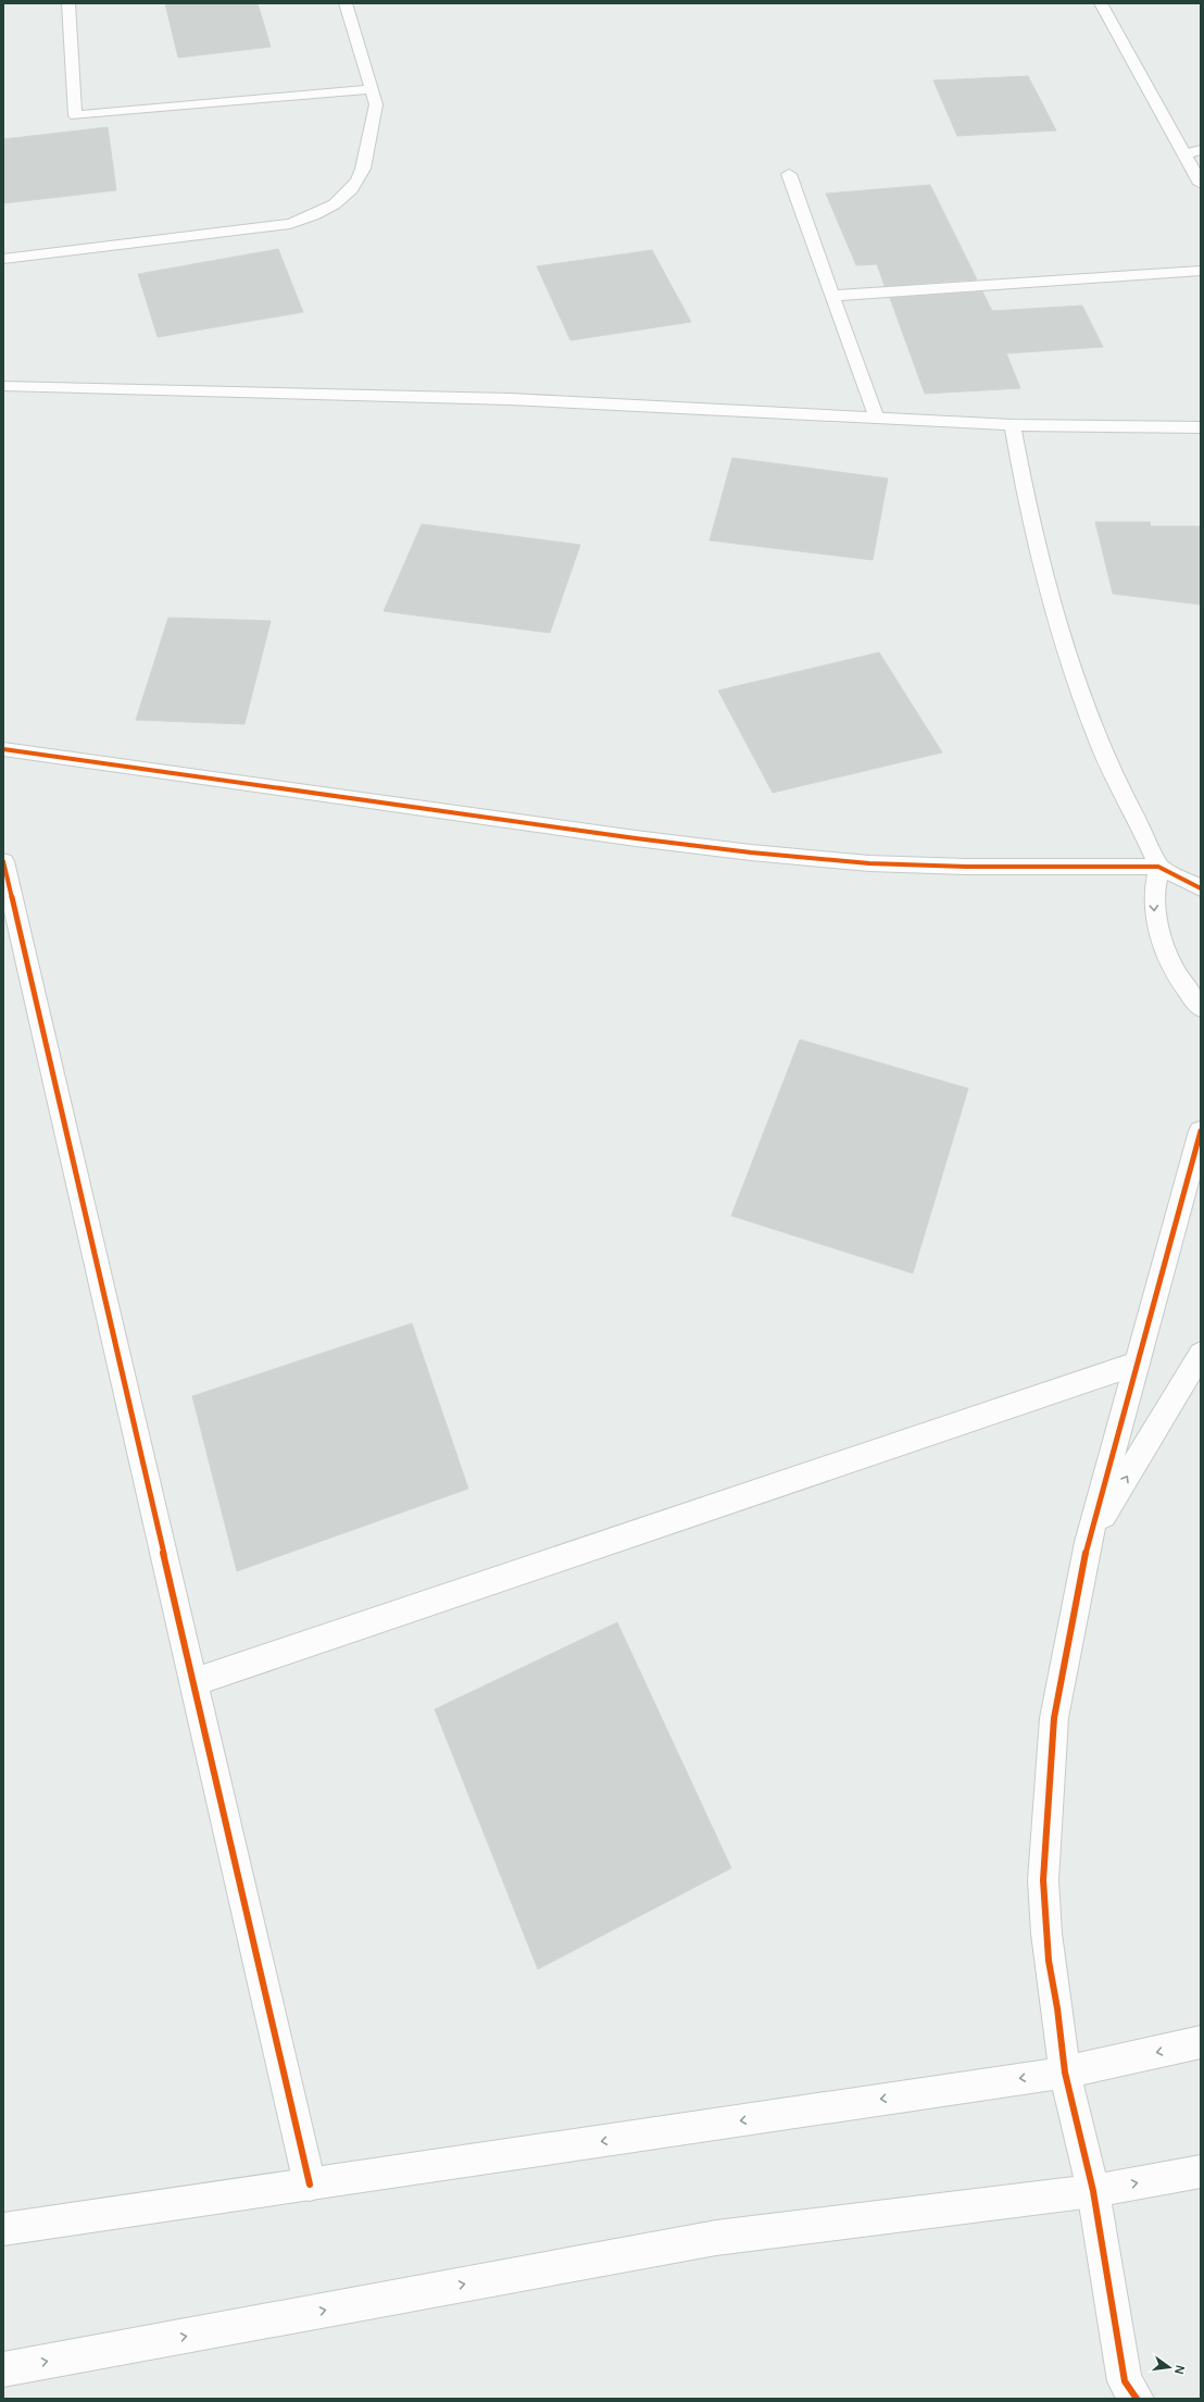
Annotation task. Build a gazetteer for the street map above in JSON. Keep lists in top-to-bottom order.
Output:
{
  "north": "right"
}
